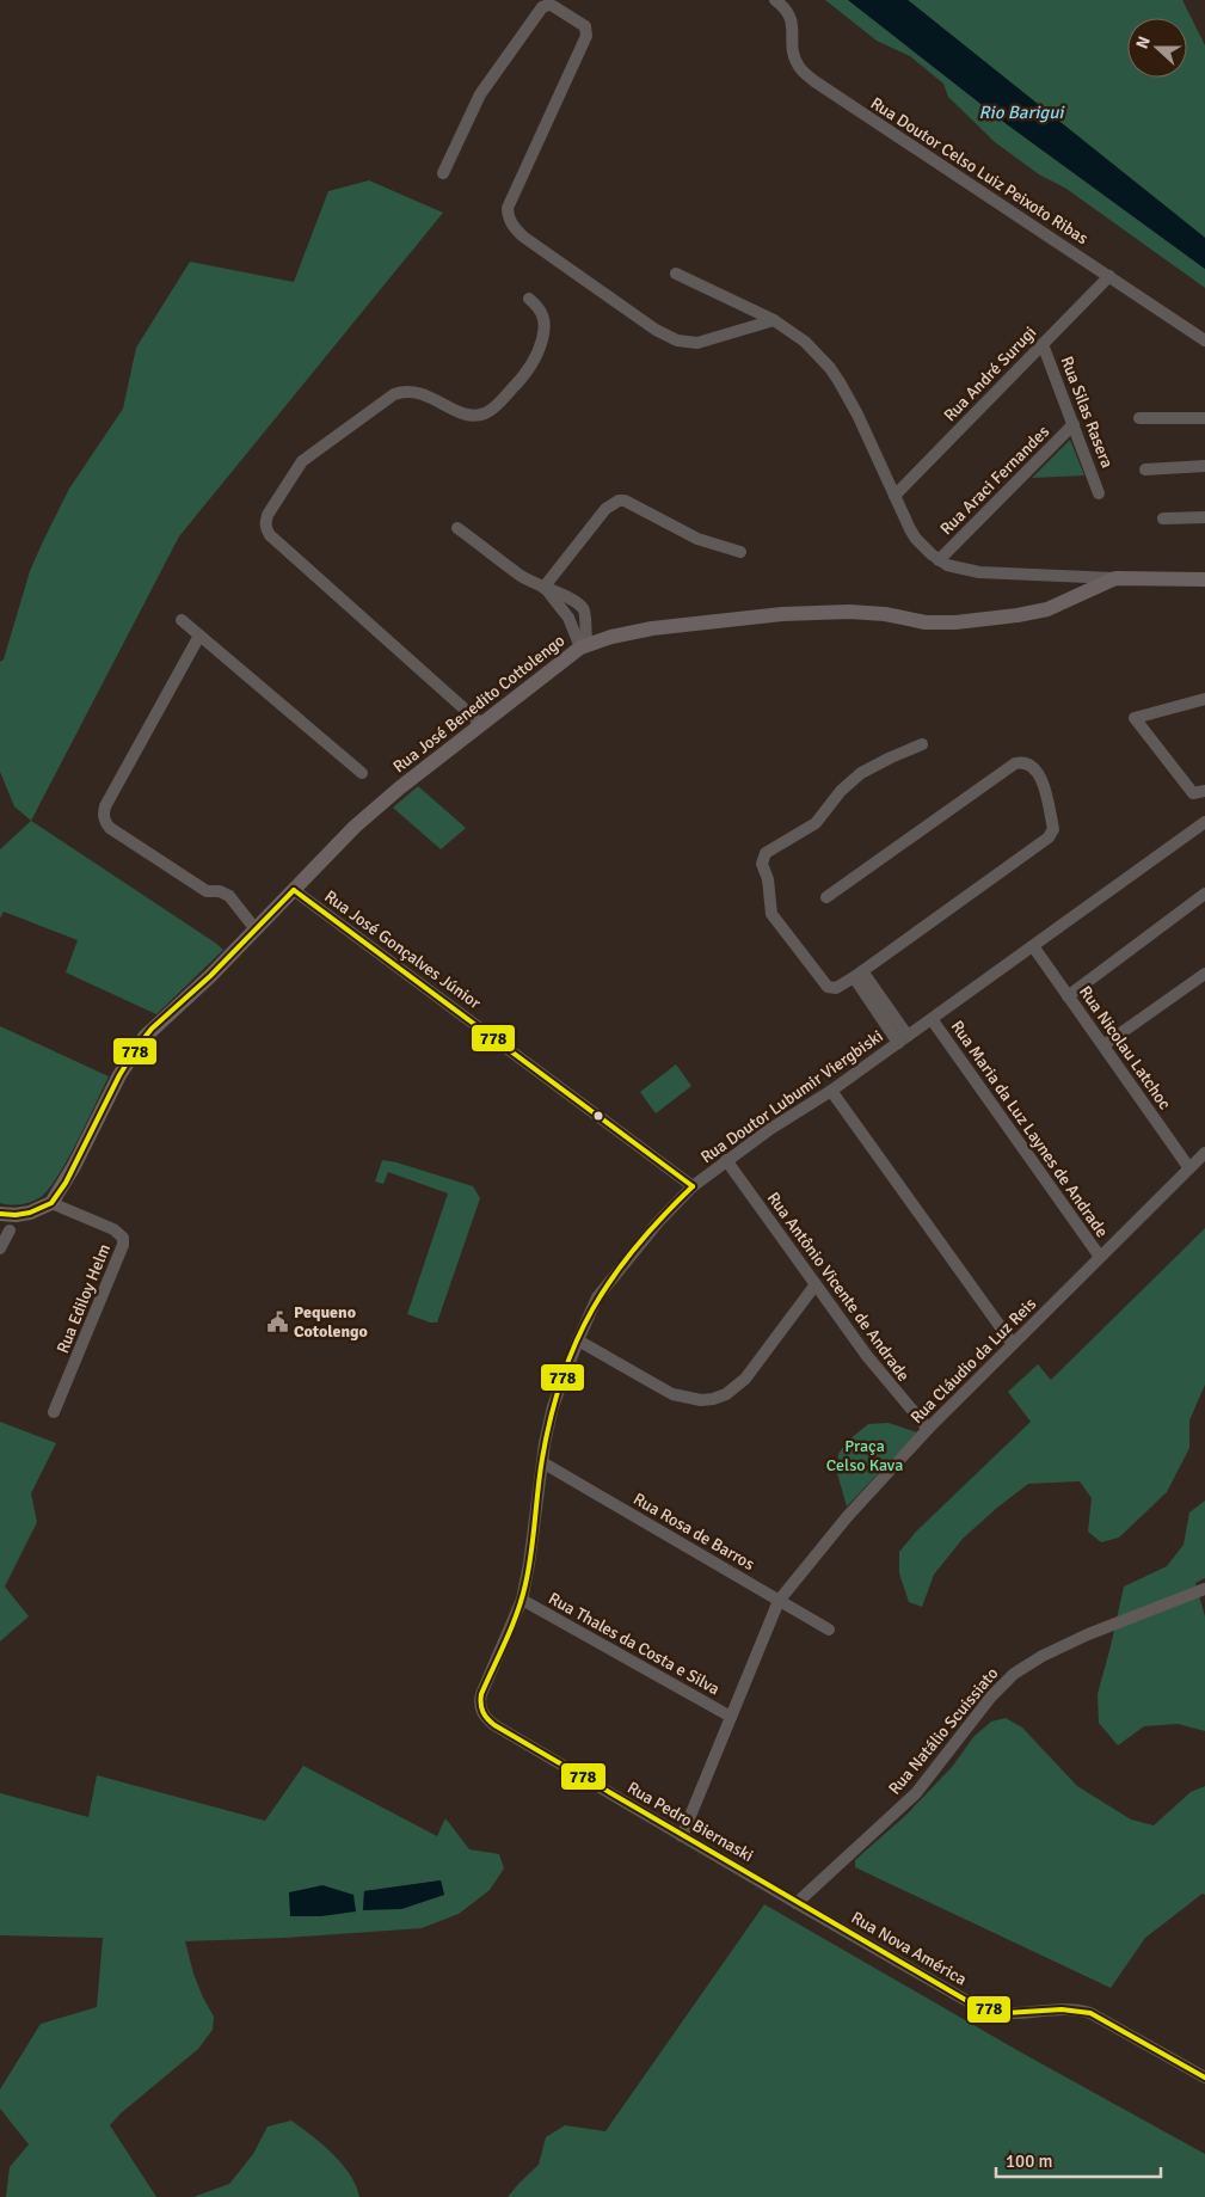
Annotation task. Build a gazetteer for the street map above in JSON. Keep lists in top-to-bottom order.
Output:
{
  "streets": {
    "main road": ["Rua José Benedito Cottolengo"],
    "street": [
      "Rua Doutor Celso Luiz Peixoto Ribas",
      "Rua André Surugi",
      "Rua Silas Rasera",
      "Rua Araci Fernandes",
      "Rua José Gonçalves Júnior",
      "Rua Nicolau Latchoc",
      "Rua Doutor Lubumir Viergbiski",
      "Rua Maria da Luz Laynes de Andrade",
      "Rua Antônio Vicente de Andrade",
      "Rua Ediloy Helm",
      "Rua Cláudio da Luz Reis",
      "Rua Rosa de Barros",
      "Rua Thales da Costa e Silva",
      "Rua Natálio Scuissiato",
      "Rua Pedro Biernaski",
      "Rua Nova América"
    ]
  },
  "crossings": [
    ["Rua Doutor Celso Luiz Peixoto Ribas", "Rua André Surugi"],
    ["Rua André Surugi", "Rua Silas Rasera"],
    ["Rua Silas Rasera", "Rua Araci Fernandes"],
    ["Rua José Benedito Cottolengo", "Rua José Gonçalves Júnior"],
    ["Rua José Benedito Cottolengo", "Rua Ediloy Helm"],
    ["Rua José Gonçalves Júnior", "Rua Doutor Lubumir Viergbiski"],
    ["Rua Nicolau Latchoc", "Rua Doutor Lubumir Viergbiski"],
    ["Rua Nicolau Latchoc", "Rua Cláudio da Luz Reis"],
    ["Rua Doutor Lubumir Viergbiski", "Rua Maria da Luz Laynes de Andrade"],
    ["Rua Doutor Lubumir Viergbiski", "Rua Antônio Vicente de Andrade"],
    ["Rua Doutor Lubumir Viergbiski", "Rua Rosa de Barros"],
    ["Rua Doutor Lubumir Viergbiski", "Rua Thales da Costa e Silva"],
    ["Rua Doutor Lubumir Viergbiski", "Rua Pedro Biernaski"],
    ["Rua Maria da Luz Laynes de Andrade", "Rua Cláudio da Luz Reis"],
    ["Rua Antônio Vicente de Andrade", "Rua Cláudio da Luz Reis"],
    ["Rua Cláudio da Luz Reis", "Rua Rosa de Barros"],
    ["Rua Cláudio da Luz Reis", "Rua Thales da Costa e Silva"],
    ["Rua Cláudio da Luz Reis", "Rua Pedro Biernaski"],
    ["Rua Natálio Scuissiato", "Rua Pedro Biernaski"],
    ["Rua Natálio Scuissiato", "Rua Nova América"],
    ["Rua Pedro Biernaski", "Rua Nova América"]
  ],
  "water": ["Rio Barigui"],
  "parks": ["Praça Celso Kava"],
  "places": {
    "public building": ["Pequeno Cotolengo"]
  },
  "lines": ["transit line 778"],
  "scale_bar": "100 m",
  "north": "left"
}
